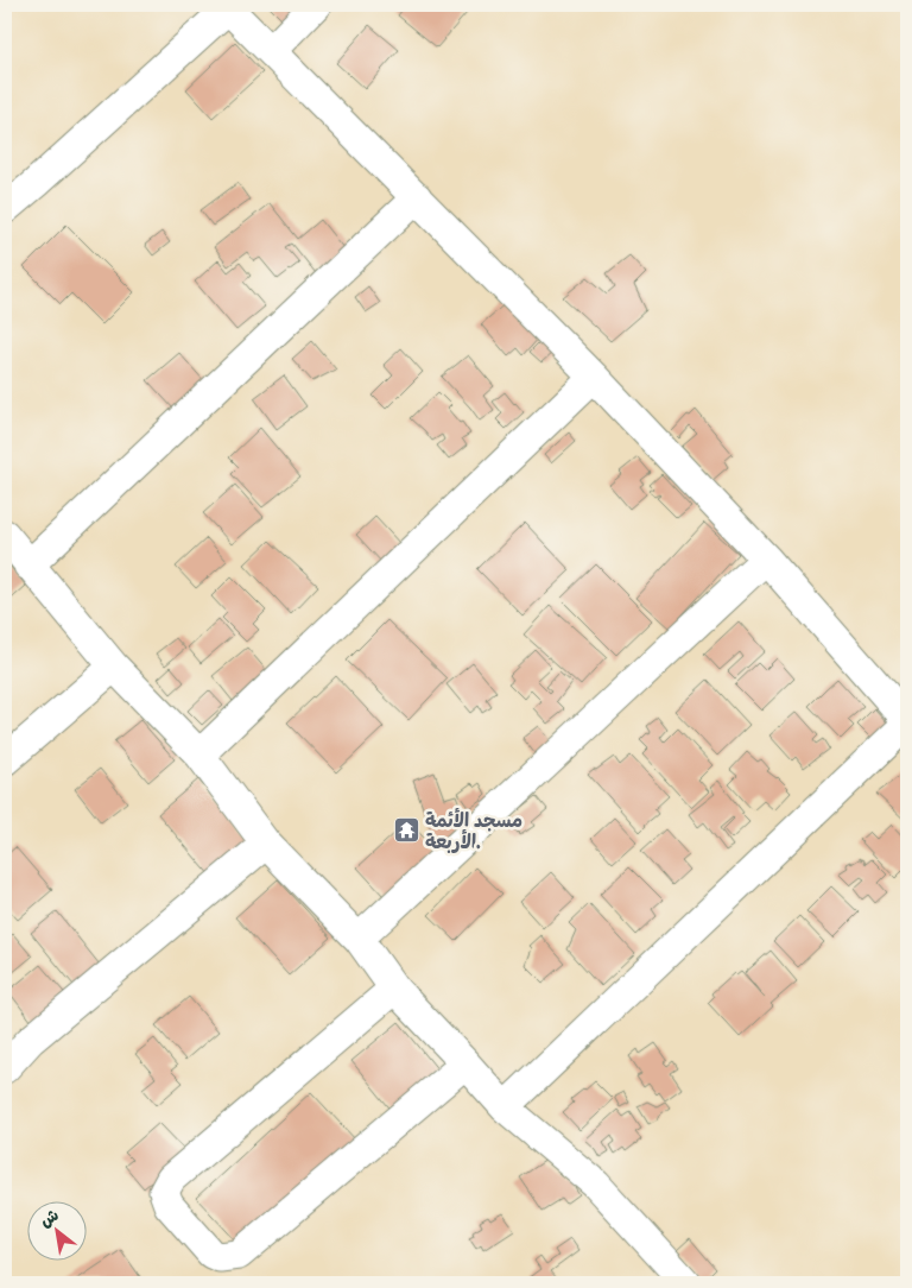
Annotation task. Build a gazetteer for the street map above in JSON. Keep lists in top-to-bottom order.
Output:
{
  "places": {
    "temple": ["مسجد الأئمة الأربعة."]
  },
  "north": "top left"
}
